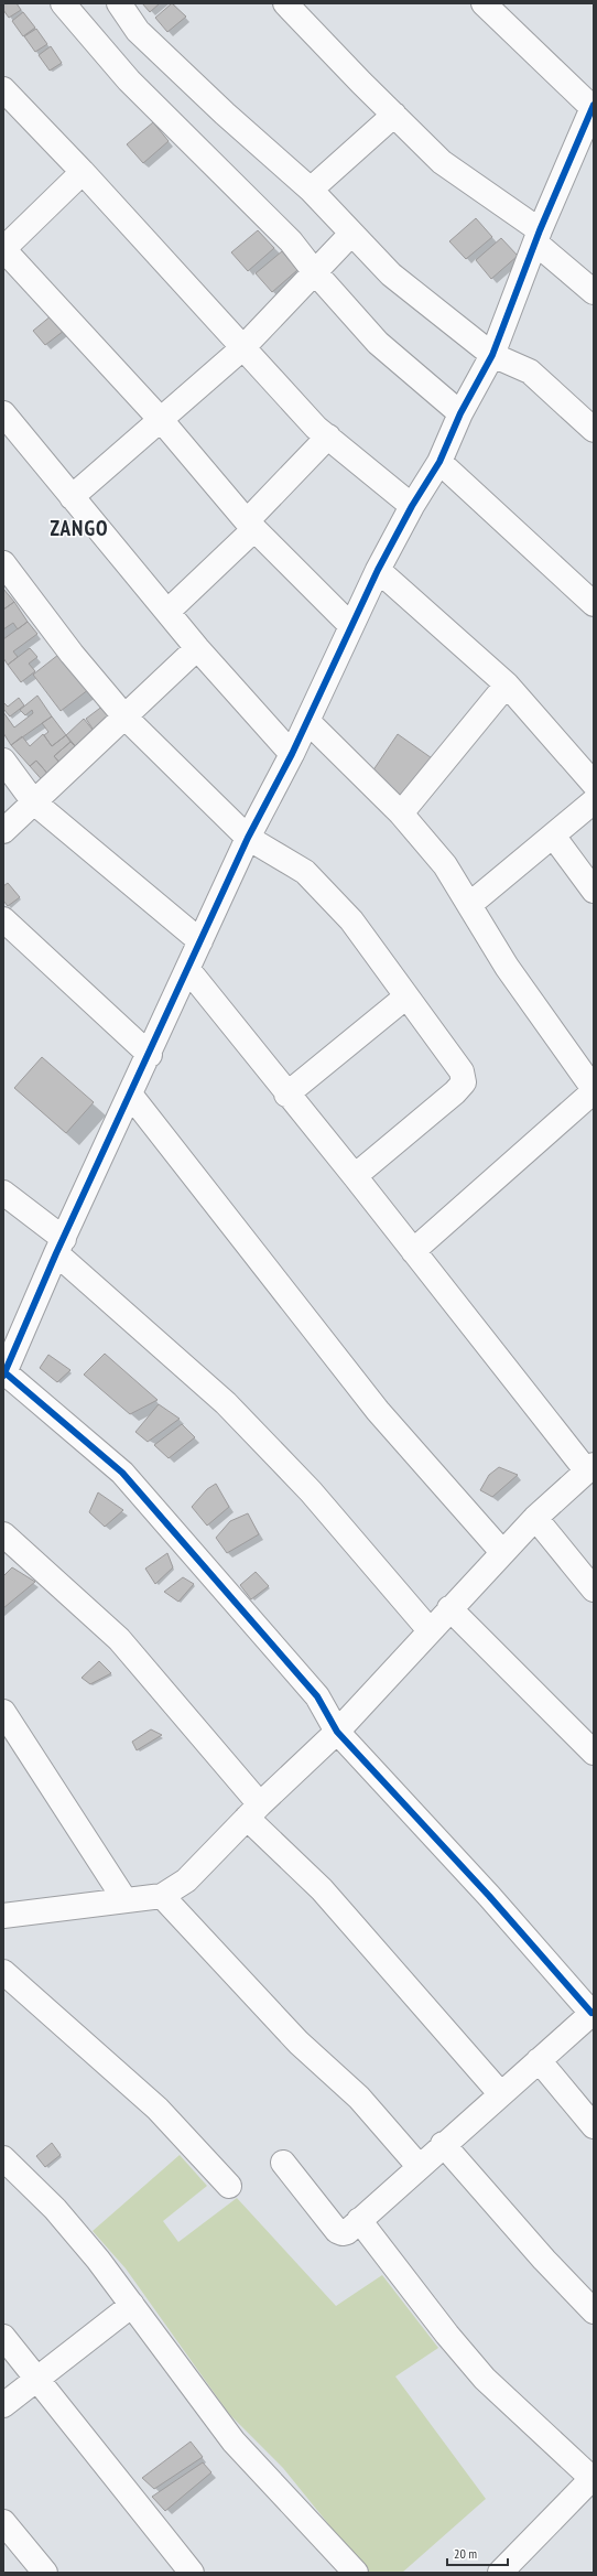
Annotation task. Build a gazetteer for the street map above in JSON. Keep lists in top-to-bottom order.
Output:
{
  "districts": ["ZANGO"],
  "scale_bar": "20 m"
}
